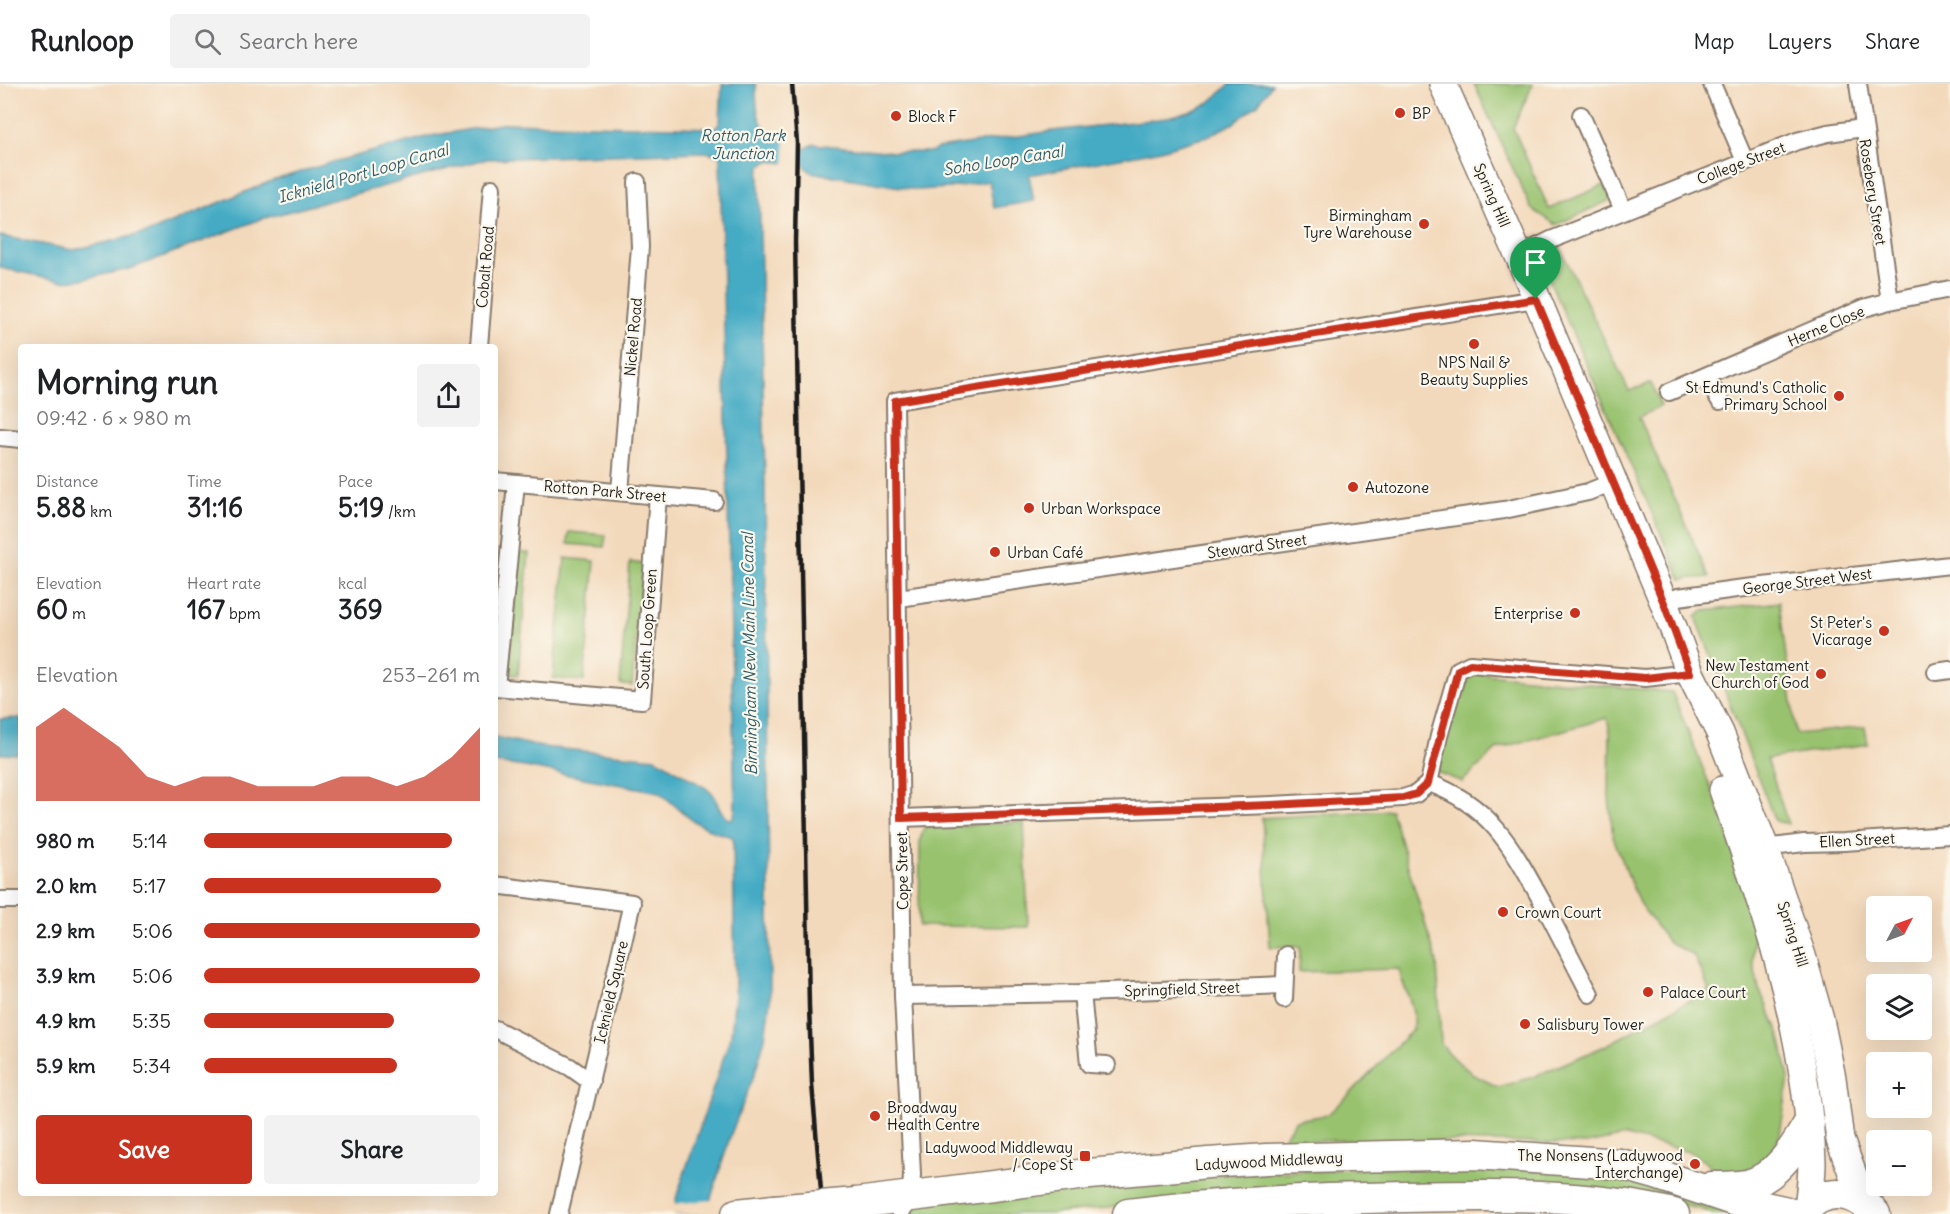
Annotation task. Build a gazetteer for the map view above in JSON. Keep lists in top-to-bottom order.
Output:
{
  "streets": {
    "highway": ["Spring Hill", "Ladywood Middleway"],
    "street": [
      "College Street",
      "Rosebery Street",
      "Cobalt Road",
      "Herne Close",
      "Nickel Road",
      "Rotton Park Street",
      "Steward Street",
      "George Street West",
      "South Loop Green",
      "Ellen Street",
      "Cope Street",
      "Springfield Street",
      "Icknield Square"
    ]
  },
  "crossings": [
    ["College Street", "Rosebery Street"],
    ["College Street", "Spring Hill"],
    ["Rosebery Street", "Herne Close"],
    ["Spring Hill", "Steward Street"],
    ["Spring Hill", "George Street West"],
    ["Spring Hill", "Ellen Street"],
    ["Spring Hill", "Cope Street"],
    ["Spring Hill", "Ladywood Middleway"],
    ["Nickel Road", "Rotton Park Street"],
    ["Rotton Park Street", "South Loop Green"],
    ["Steward Street", "Cope Street"],
    ["Cope Street", "Springfield Street"],
    ["Cope Street", "Ladywood Middleway"]
  ],
  "water": [
    "Rotton Park Junction",
    "Soho Loop Canal",
    "Icknield Port Loop Canal",
    "Birmingham New Main Line Canal"
  ],
  "places": {
    "other": [
      "BP",
      "Block F",
      "Birmingham Tyre Warehouse",
      "NPS Nail & Beauty Supplies",
      "St Edmund's Catholic Primary School",
      "Autozone",
      "Urban Workspace",
      "Urban Café",
      "Enterprise",
      "St Peter's Vicarage",
      "New Testament Church of God",
      "Crown Court",
      "Palace Court",
      "Salisbury Tower",
      "Broadway Health Centre",
      "The Nonsens (Ladywood Interchange)"
    ],
    "transit": ["Ladywood Middleway / Cope St"]
  },
  "north": "top right",
  "page": {
    "header": "Runloop",
    "search": "Search here",
    "nav": ["Map", "Layers", "Share"],
    "heading": ["Morning run", "09:42 · 6 × 980 m"],
    "stats": [
      ["Distance", "5.88 km"],
      ["Time", "31:16"],
      ["Pace", "5:19 /km"],
      ["Elevation", "60 m"],
      ["Heart rate", "167 bpm"],
      ["kcal", "369"]
    ],
    "chart": ["Elevation", "253–261 m"],
    "list": [
      {
        "name": "980 m",
        "note": "5:14"
      },
      {
        "name": "2.0 km",
        "note": "5:17"
      },
      {
        "name": "2.9 km",
        "note": "5:06"
      },
      {
        "name": "3.9 km",
        "note": "5:06"
      },
      {
        "name": "4.9 km",
        "note": "5:35"
      },
      {
        "name": "5.9 km",
        "note": "5:34"
      }
    ],
    "map_buttons": ["+", "−"],
    "buttons": ["Save", "Share"]
  }
}
